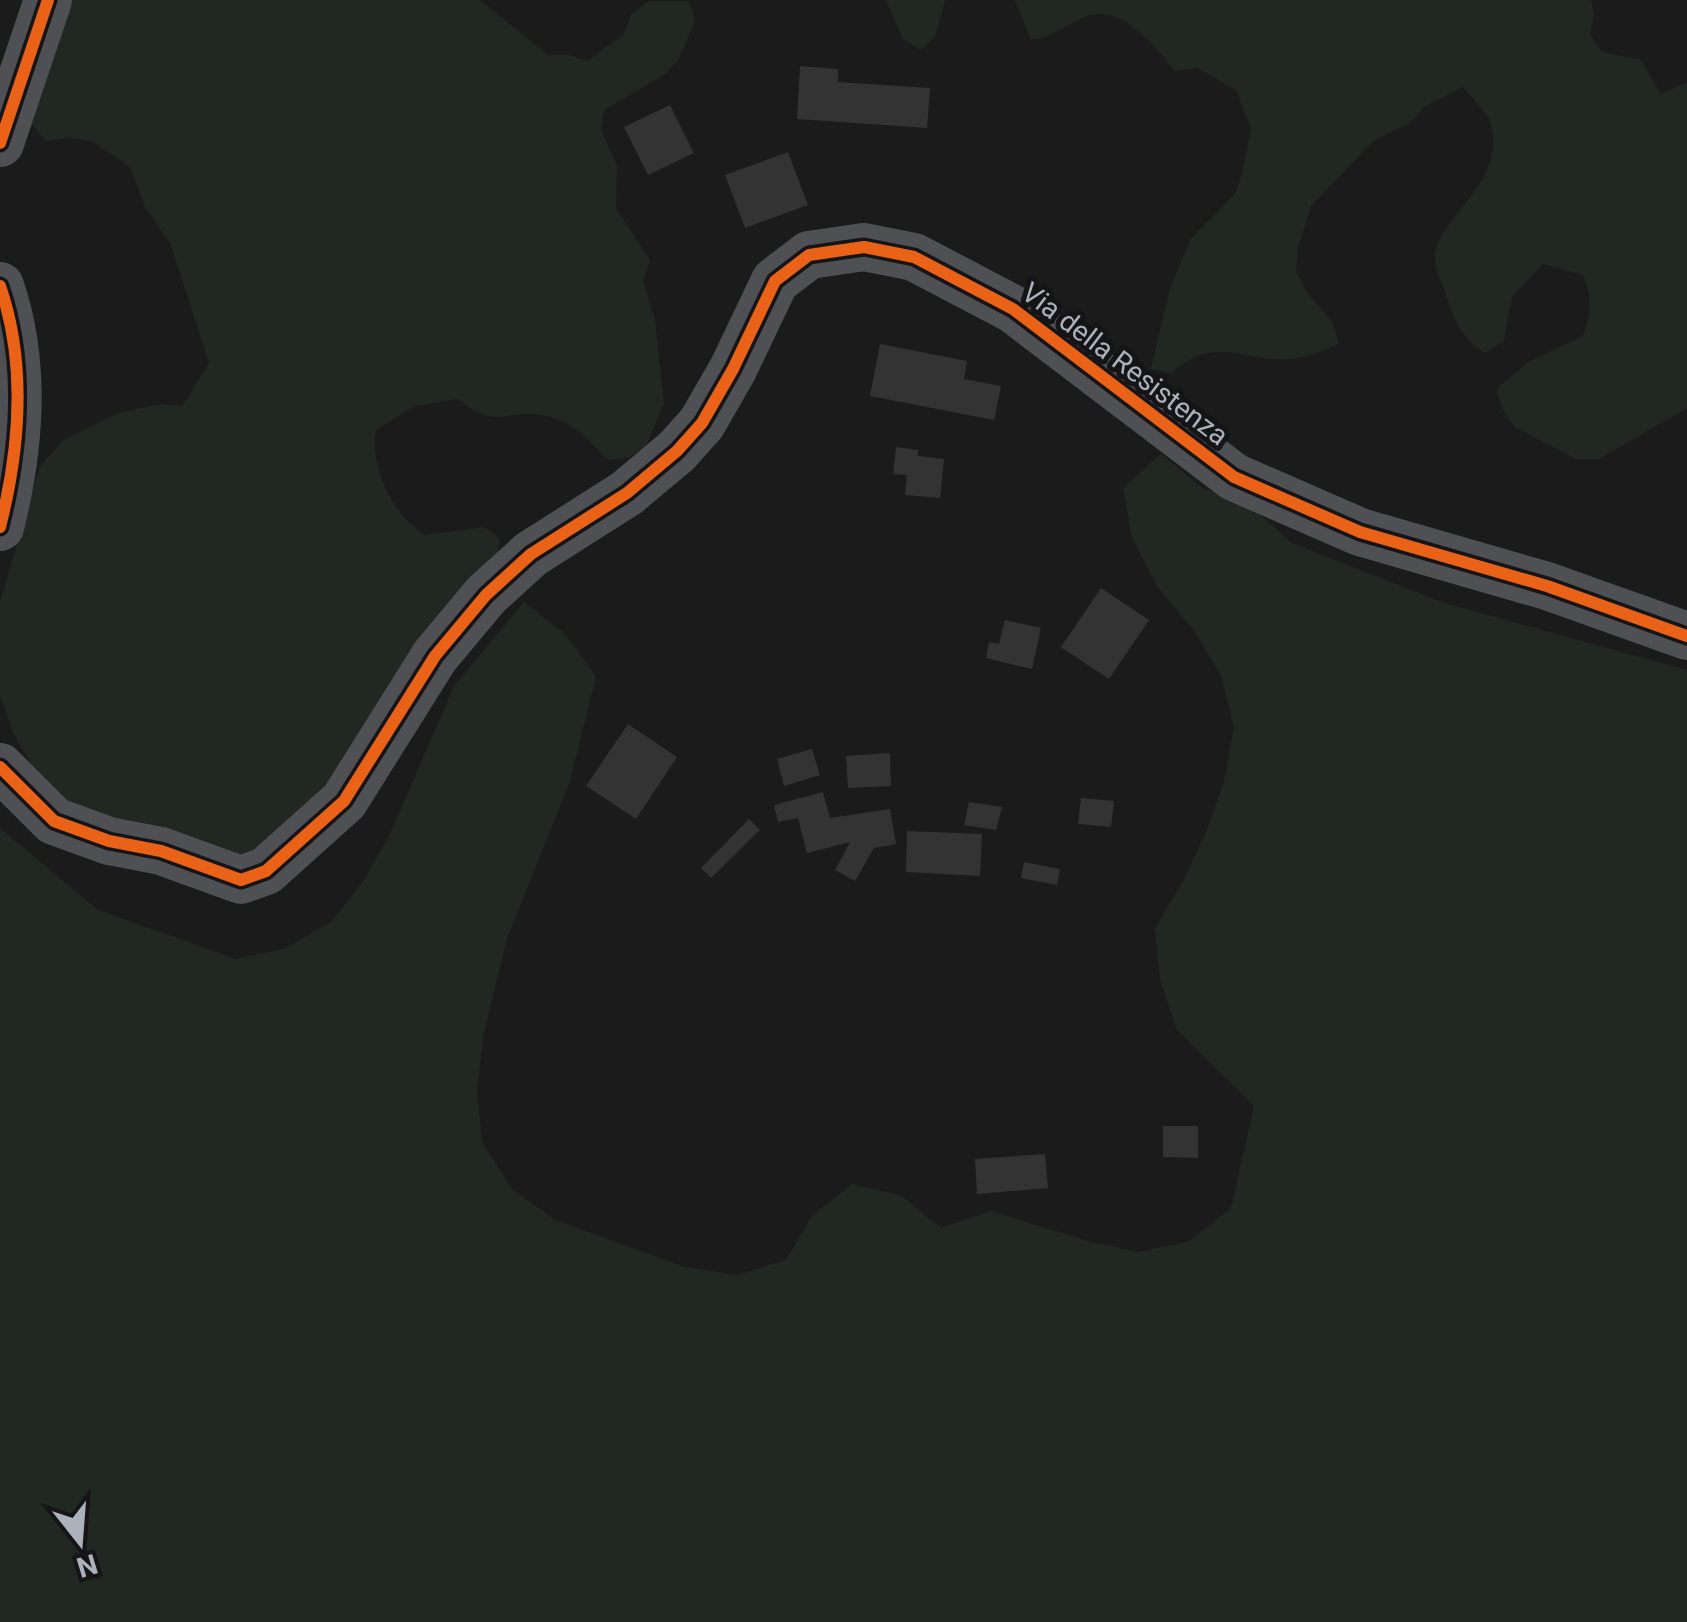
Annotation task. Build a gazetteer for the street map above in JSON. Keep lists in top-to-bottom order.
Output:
{
  "streets": {
    "street": ["Via della Resistenza"]
  },
  "north": "bottom"
}
